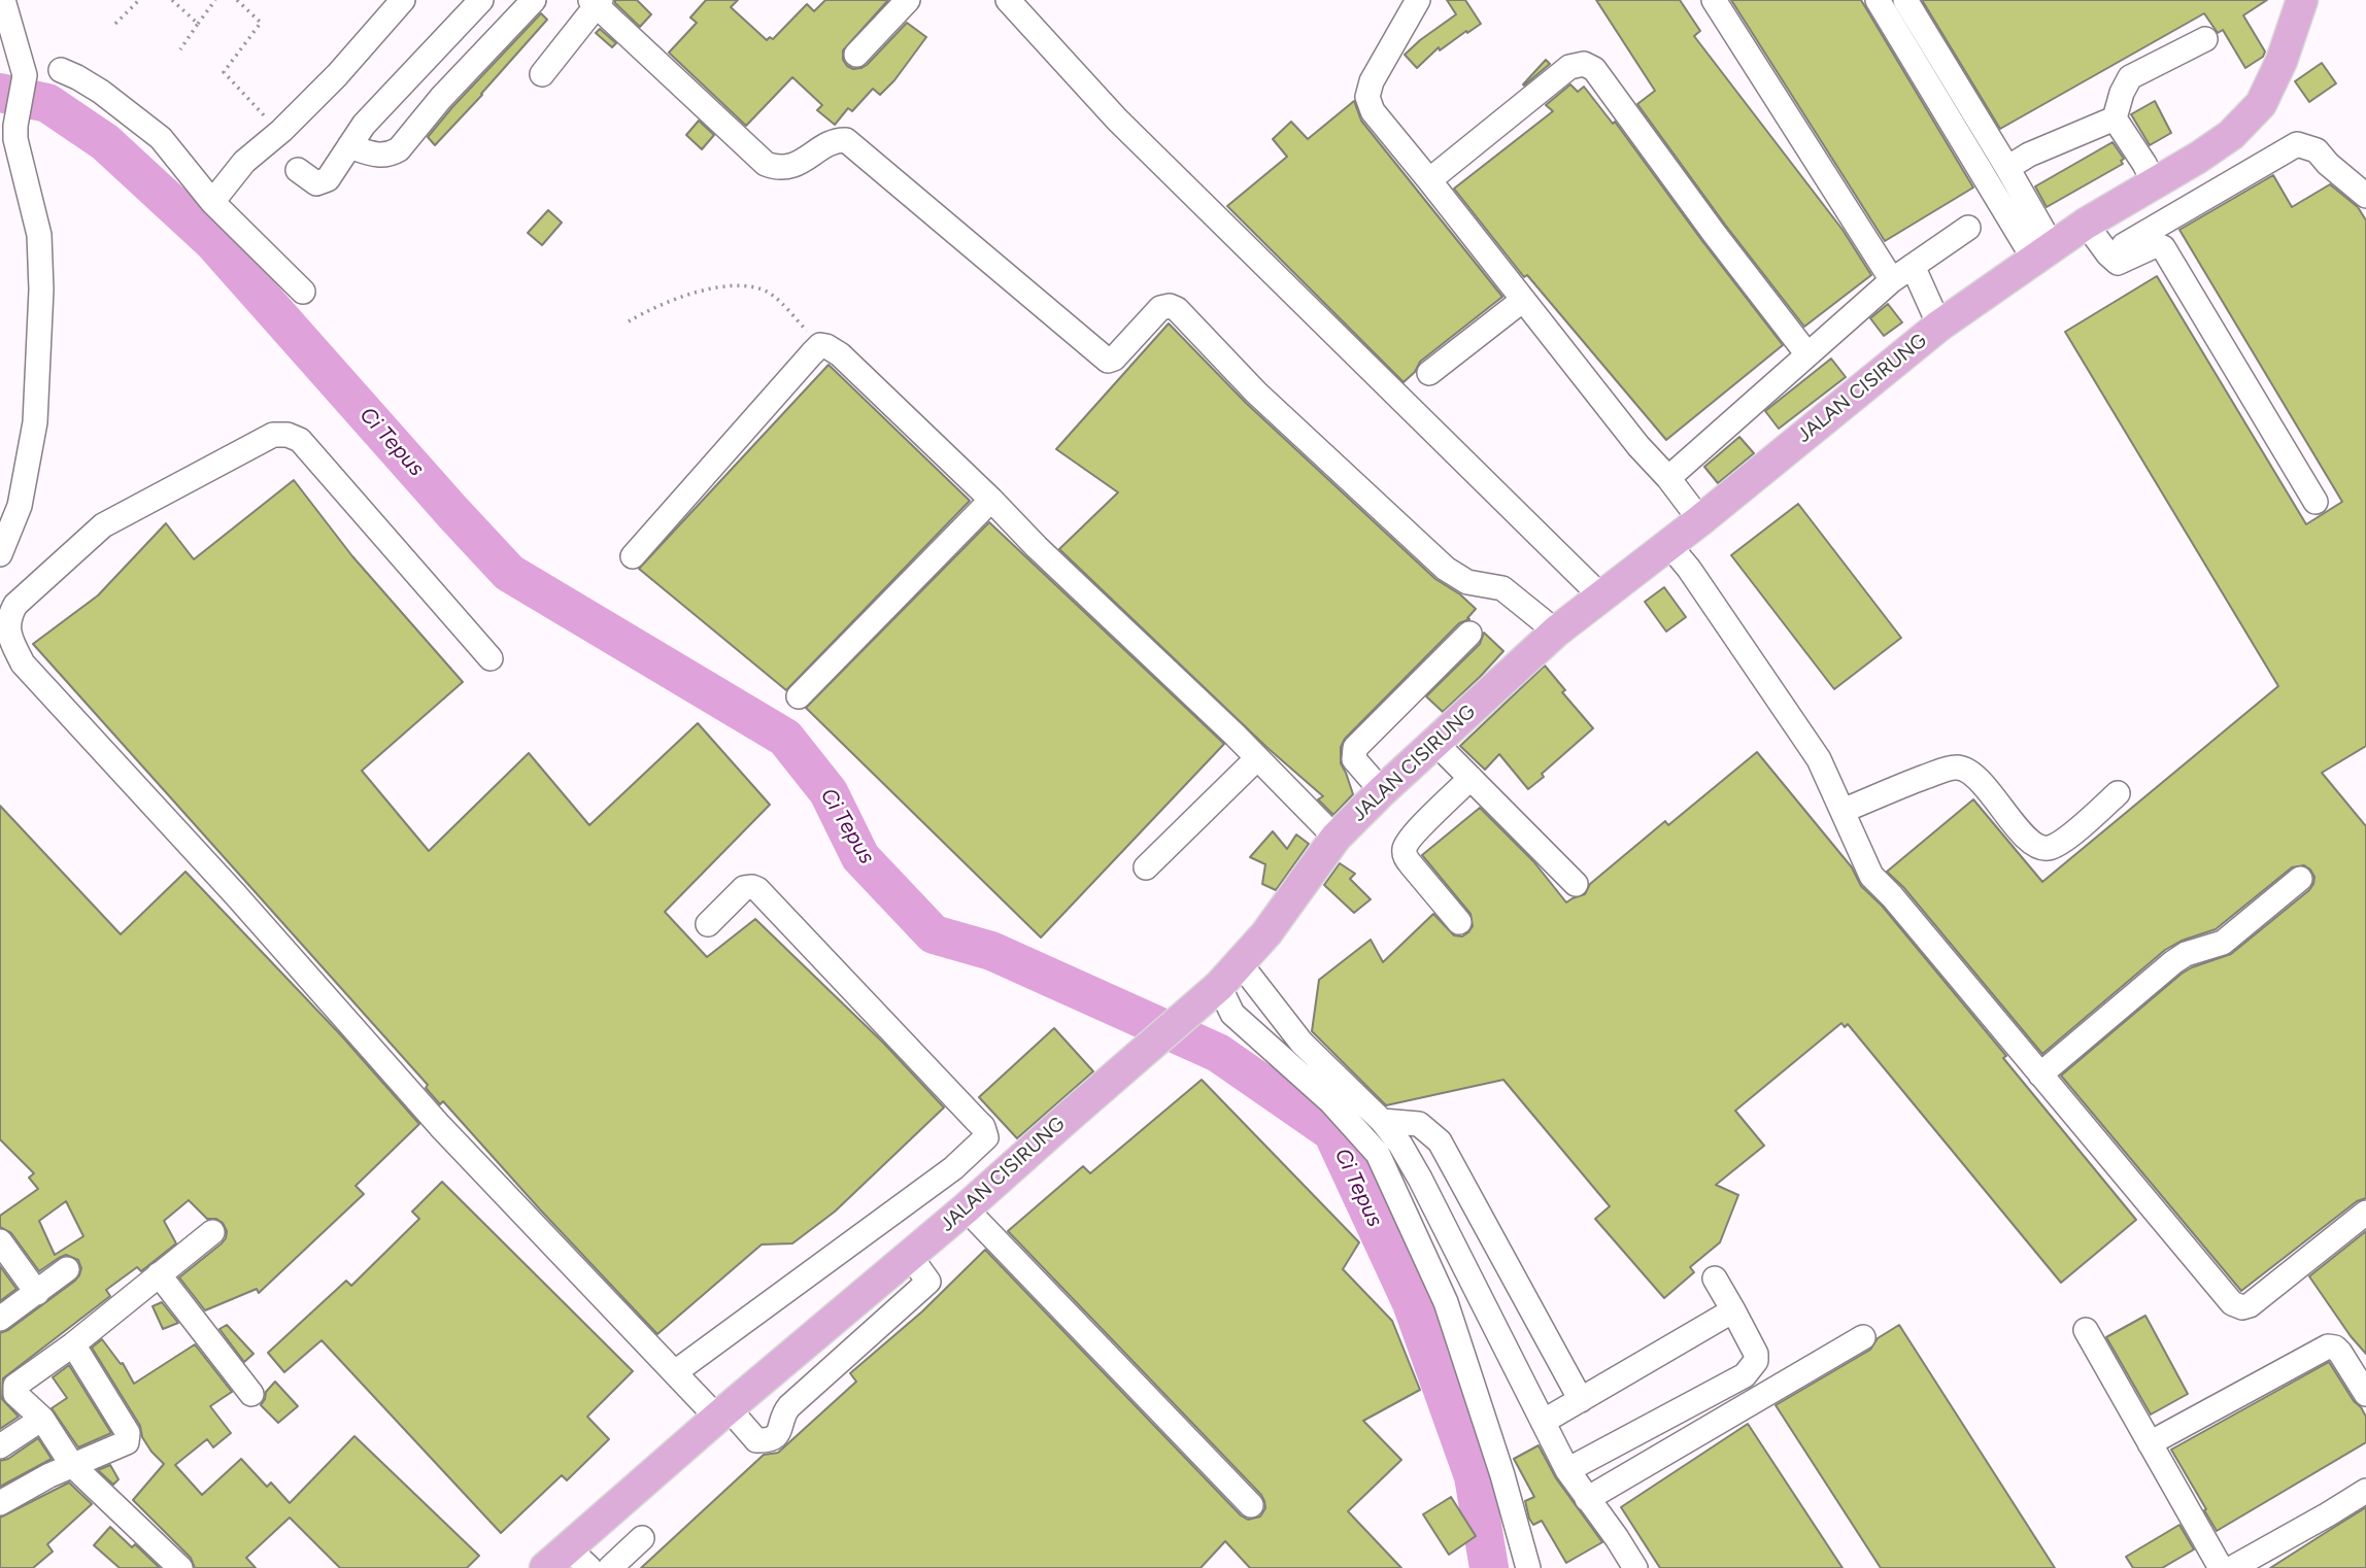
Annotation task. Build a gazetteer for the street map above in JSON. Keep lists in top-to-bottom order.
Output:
{
  "streets": {
    "main road": ["JALAN CISIRUNG"]
  },
  "water": ["Ci Tepus"]
}
